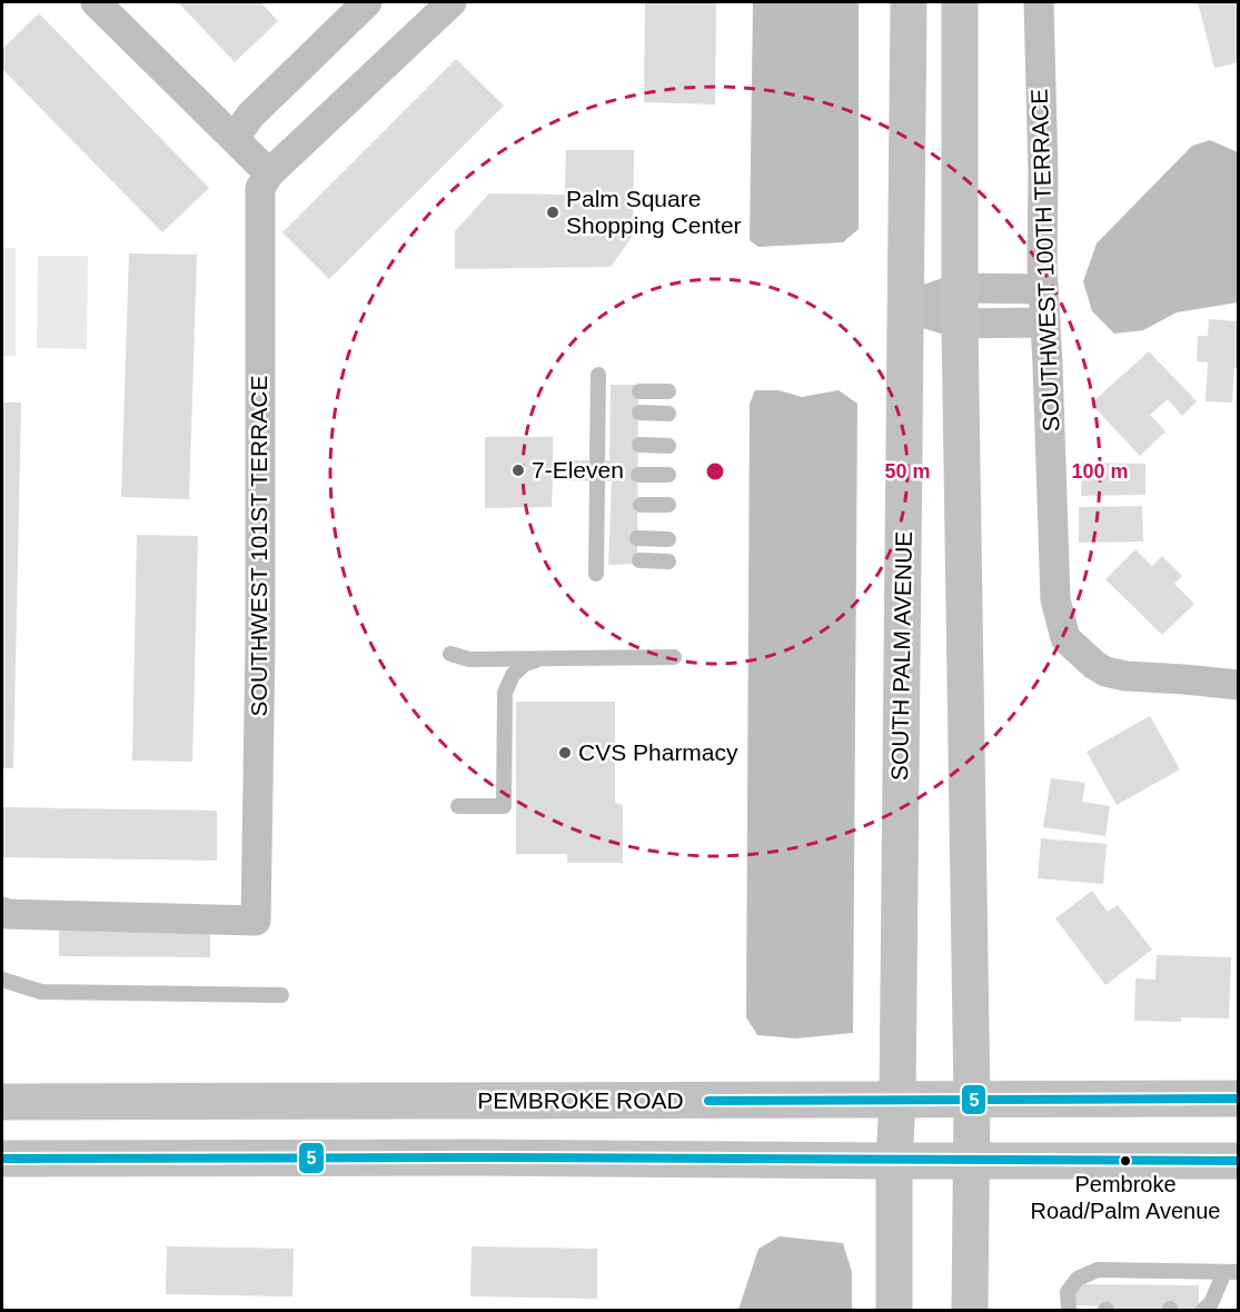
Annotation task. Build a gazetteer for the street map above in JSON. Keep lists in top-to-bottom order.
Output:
{
  "streets": {
    "main road": ["SOUTH PALM AVENUE", "PEMBROKE ROAD"],
    "street": ["SOUTHWEST 100TH TERRACE", "SOUTHWEST 101ST TERRACE"]
  },
  "crossings": [
    ["SOUTH PALM AVENUE", "PEMBROKE ROAD"]
  ],
  "places": [
    "Palm Square Shopping Center",
    "7-Eleven",
    "CVS Pharmacy",
    "Pembroke Road/Palm Avenue"
  ],
  "lines": ["transit line 5"],
  "rings": ["50 m", "100 m"]
}
